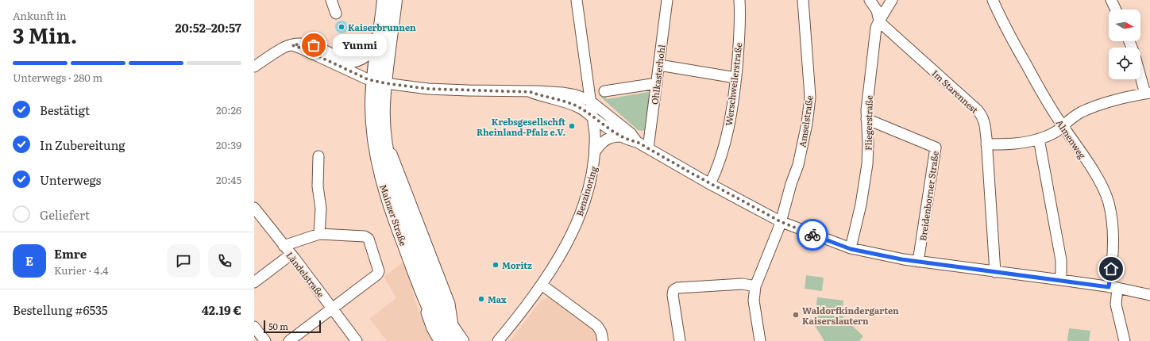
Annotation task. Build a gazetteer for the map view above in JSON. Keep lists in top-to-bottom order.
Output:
{
  "streets": {
    "main road": ["Mainzer Straße"],
    "street": [
      "Ohlkasterhohl",
      "Werschweilerstraße",
      "Im Starennest",
      "Amselstraße",
      "Fliegerstraße",
      "Almenweg",
      "Benzinoring",
      "Breidenborner Straße",
      "Ländelstraße"
    ]
  },
  "crossings": [
    ["Im Starennest", "Fliegerstraße"],
    ["Fliegerstraße", "Breidenborner Straße"]
  ],
  "places": [
    "Kaiserbrunnen",
    "Yunmi",
    "Krebsgesellschft Rheinland-Pfalz e.V.",
    "Moritz",
    "Max",
    "Waldorfkindergarten Kaiserslautern"
  ],
  "scale_bar": "50 m",
  "north": "right",
  "page": {
    "heading": ["3 Min.", "Ankunft in", "20:52–20:57"],
    "panel": [
      "Emre",
      "Kurier · 4.4",
      "Bestellung #6535",
      "42.19 €"
    ],
    "bubble": "Yunmi",
    "bar": "Unterwegs · 280 m",
    "list": [
      ["Bestätigt", "20:26"],
      ["In Zubereitung", "20:39"],
      ["Unterwegs", "20:45"],
      "Geliefert"
    ],
    "round": "E",
    "scale": "50 m"
  }
}
